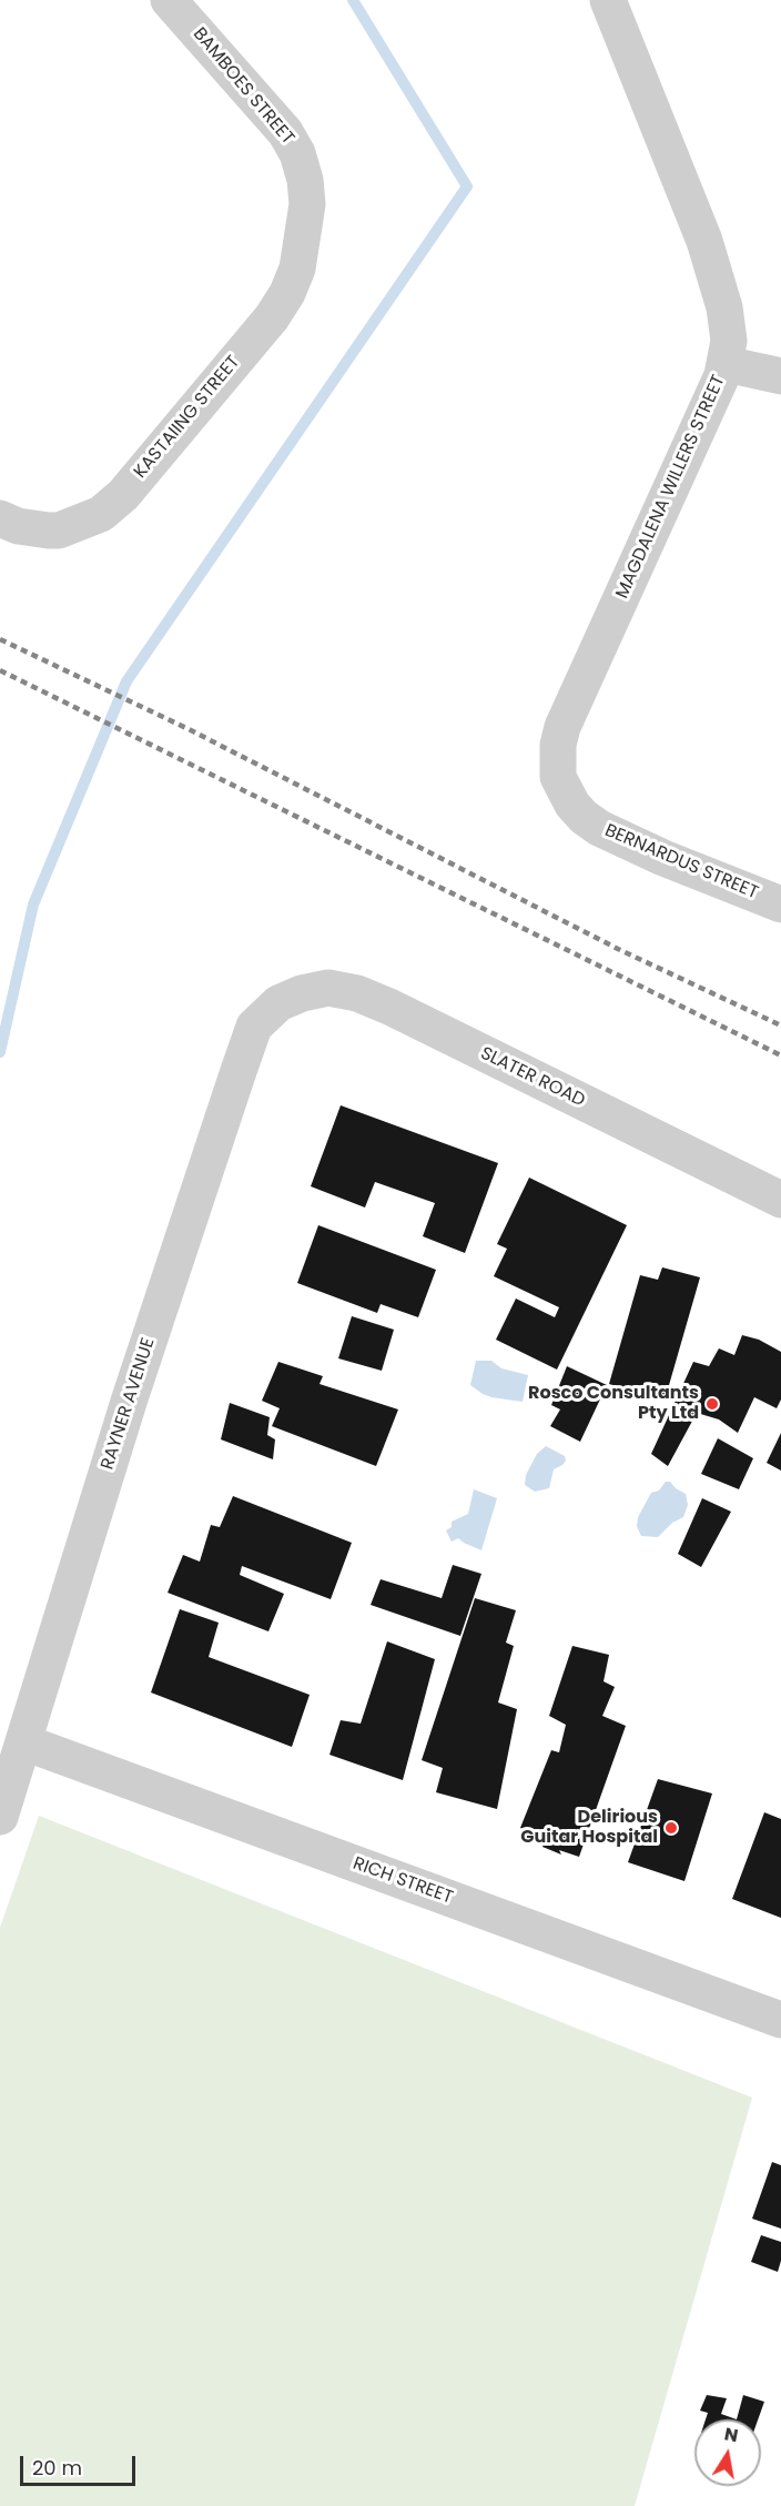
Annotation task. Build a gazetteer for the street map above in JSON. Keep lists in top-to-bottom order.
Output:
{
  "streets": {
    "street": [
      "BAMBOES STREET",
      "KASTAIING STREET",
      "MAGDALENA WILLERS STREET",
      "BERNARDUS STREET",
      "SLATER ROAD",
      "RAYNER AVENUE",
      "RICH STREET"
    ]
  },
  "crossings": [
    ["BAMBOES STREET", "KASTAIING STREET"],
    ["MAGDALENA WILLERS STREET", "BERNARDUS STREET"],
    ["SLATER ROAD", "RAYNER AVENUE"],
    ["RAYNER AVENUE", "RICH STREET"]
  ],
  "places": ["Rosco Consultants Pty Ltd", "Delirious Guitar Hospital"],
  "scale_bar": "20 m",
  "north": "top"
}
